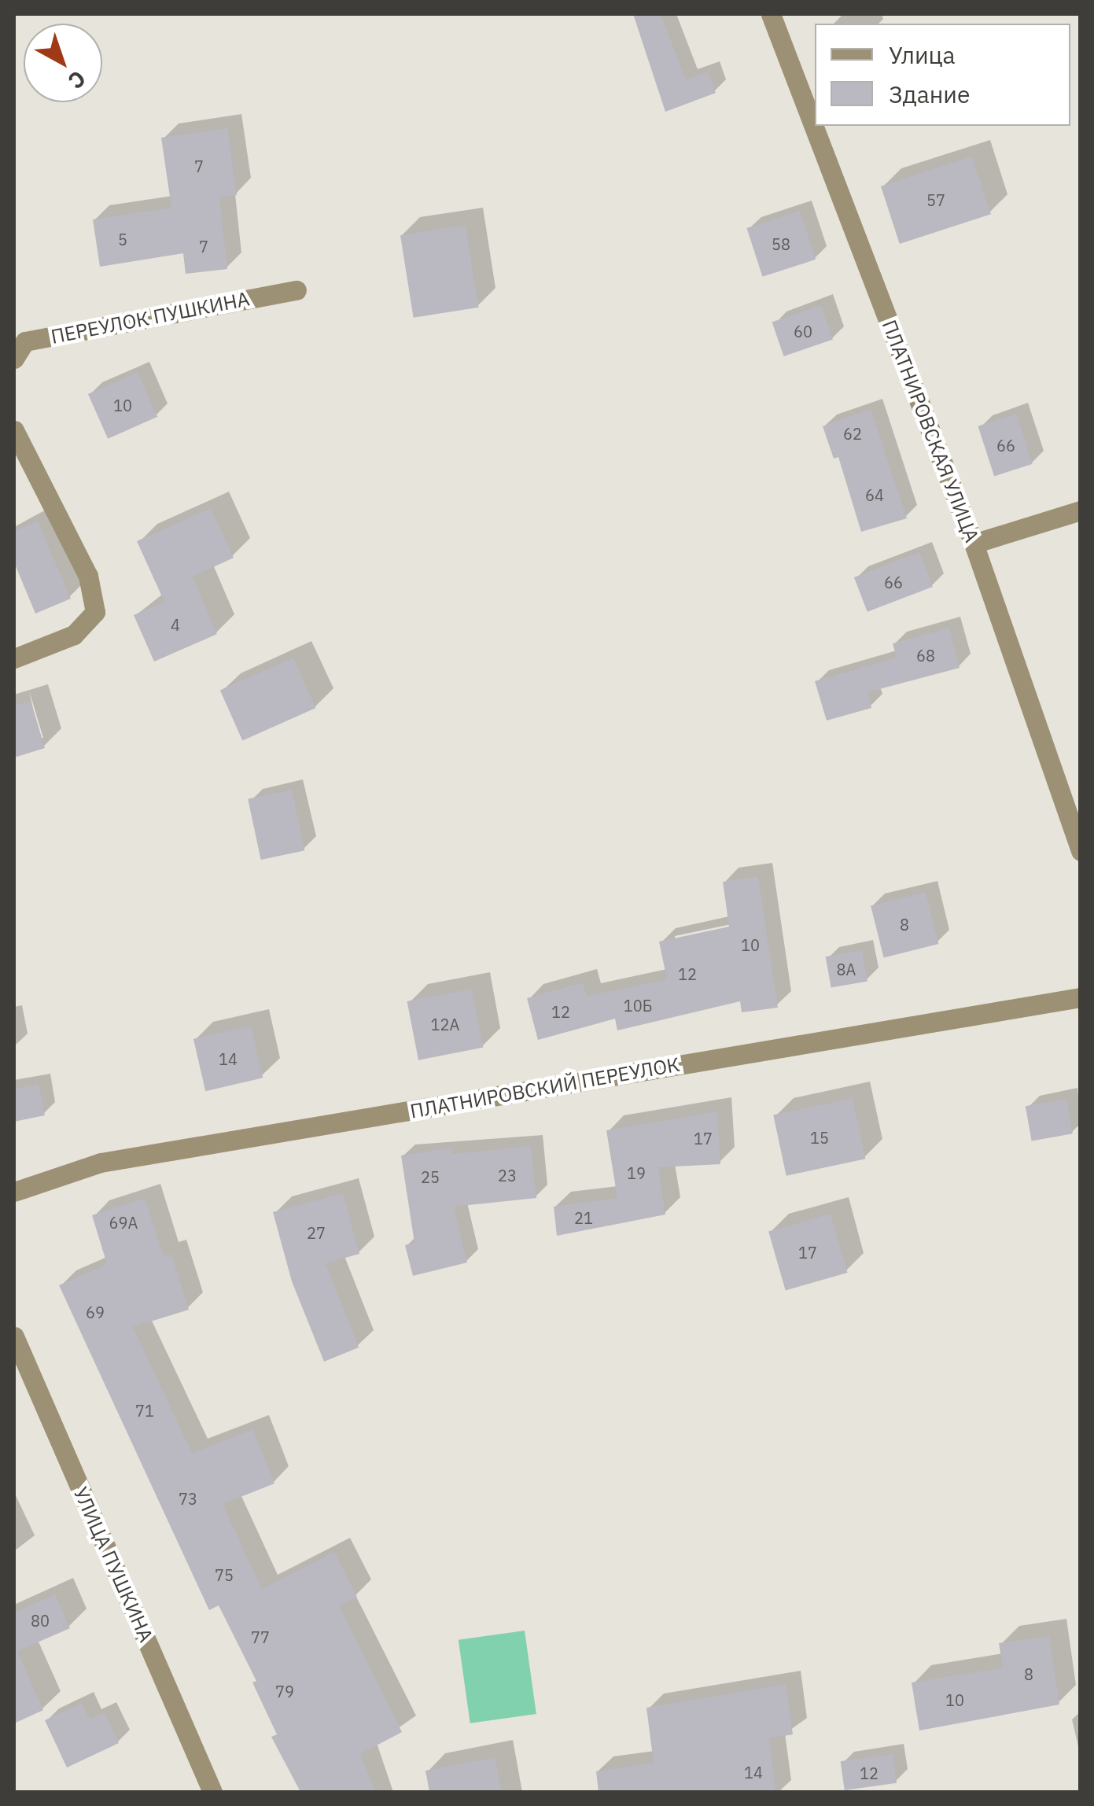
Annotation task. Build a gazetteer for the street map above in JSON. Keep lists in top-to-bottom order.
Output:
{
  "streets": {
    "street": [
      "ПЕРЕУЛОК ПУШКИНА",
      "ПЛАТНИРОВСКАЯ УЛИЦА",
      "ПЛАТНИРОВСКИЙ ПЕРЕУЛОК",
      "УЛИЦА ПУШКИНА"
    ]
  },
  "house_numbers": [
    "7",
    "57",
    "5",
    "58",
    "7",
    "60",
    "10",
    "62",
    "66",
    "64",
    "66",
    "4",
    "68",
    "8",
    "10",
    "8А",
    "12",
    "10Б",
    "12",
    "12А",
    "14",
    "15",
    "17",
    "19",
    "23",
    "25",
    "21",
    "69А",
    "27",
    "17",
    "69",
    "71",
    "73",
    "75",
    "80",
    "77",
    "8",
    "79",
    "10",
    "14",
    "12"
  ],
  "legend": ["Улица", "Здание"],
  "north": "bottom right"
}
